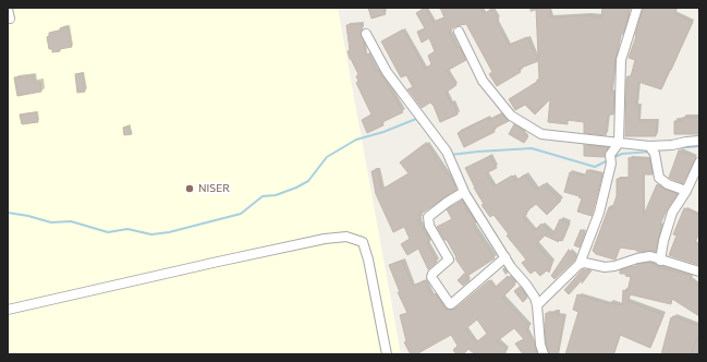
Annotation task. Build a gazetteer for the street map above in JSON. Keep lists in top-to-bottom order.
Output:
{
  "places": ["NISER"]
}
